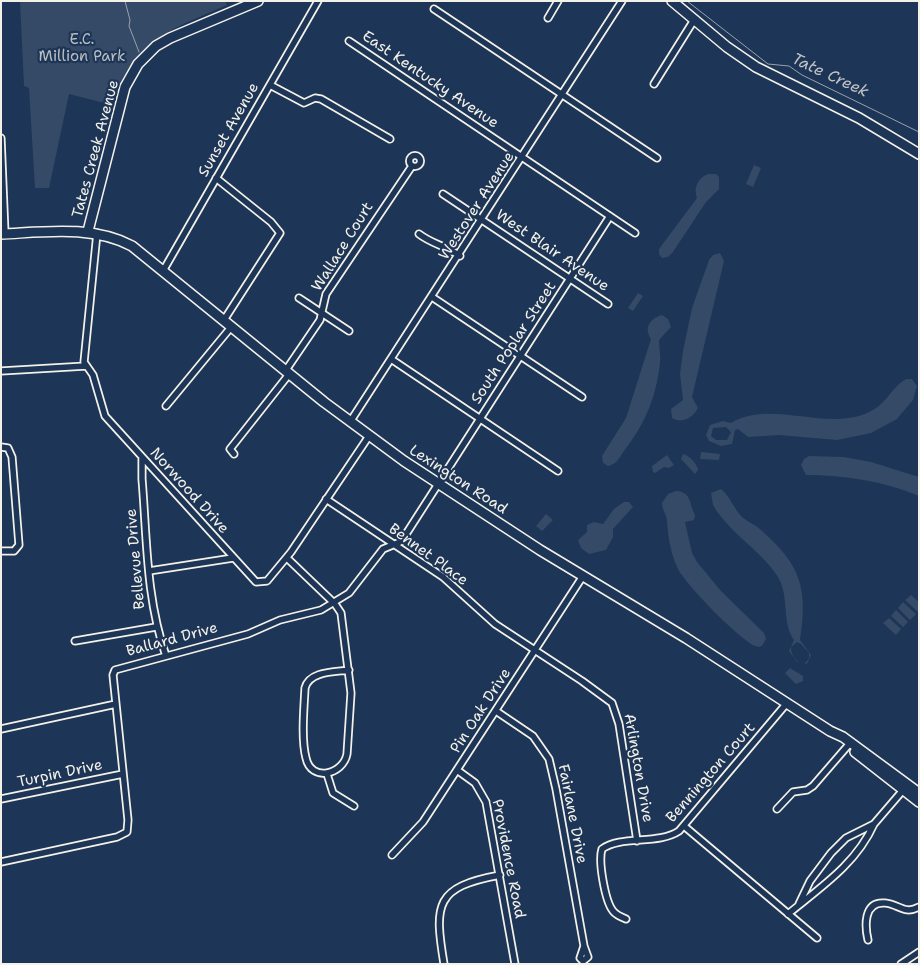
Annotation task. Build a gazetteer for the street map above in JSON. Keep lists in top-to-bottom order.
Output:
{
  "streets": {
    "main road": ["Tates Creek Avenue", "Lexington Road"],
    "street": [
      "East Kentucky Avenue",
      "Sunset Avenue",
      "Westover Avenue",
      "Wallace Court",
      "West Blair Avenue",
      "South Poplar Street",
      "Norwood Drive",
      "Bennet Place",
      "Bellevue Drive",
      "Ballard Drive",
      "Pin Oak Drive",
      "Arlington Drive",
      "Bennington Court",
      "Turpin Drive",
      "Fairlane Drive",
      "Providence Road"
    ]
  },
  "crossings": [
    ["East Kentucky Avenue", "Westover Avenue"],
    ["East Kentucky Avenue", "South Poplar Street"],
    ["Sunset Avenue", "Lexington Road"],
    ["Tates Creek Avenue", "Lexington Road"],
    ["Tates Creek Avenue", "Norwood Drive"],
    ["Westover Avenue", "West Blair Avenue"],
    ["Westover Avenue", "Lexington Road"],
    ["Wallace Court", "Lexington Road"],
    ["West Blair Avenue", "South Poplar Street"],
    ["South Poplar Street", "Lexington Road"],
    ["South Poplar Street", "Bennet Place"],
    ["South Poplar Street", "Ballard Drive"],
    ["Lexington Road", "Norwood Drive"],
    ["Lexington Road", "Pin Oak Drive"],
    ["Lexington Road", "Bennington Court"],
    ["Norwood Drive", "Bennet Place"],
    ["Norwood Drive", "Bellevue Drive"],
    ["Bennet Place", "Ballard Drive"],
    ["Bennet Place", "Pin Oak Drive"],
    ["Bennet Place", "Arlington Drive"],
    ["Bellevue Drive", "Ballard Drive"],
    ["Ballard Drive", "Turpin Drive"],
    ["Pin Oak Drive", "Arlington Drive"],
    ["Pin Oak Drive", "Fairlane Drive"],
    ["Pin Oak Drive", "Providence Road"],
    ["Arlington Drive", "Bennington Court"]
  ],
  "water": ["Tate Creek"],
  "parks": ["E.C. Million Park"]
}
